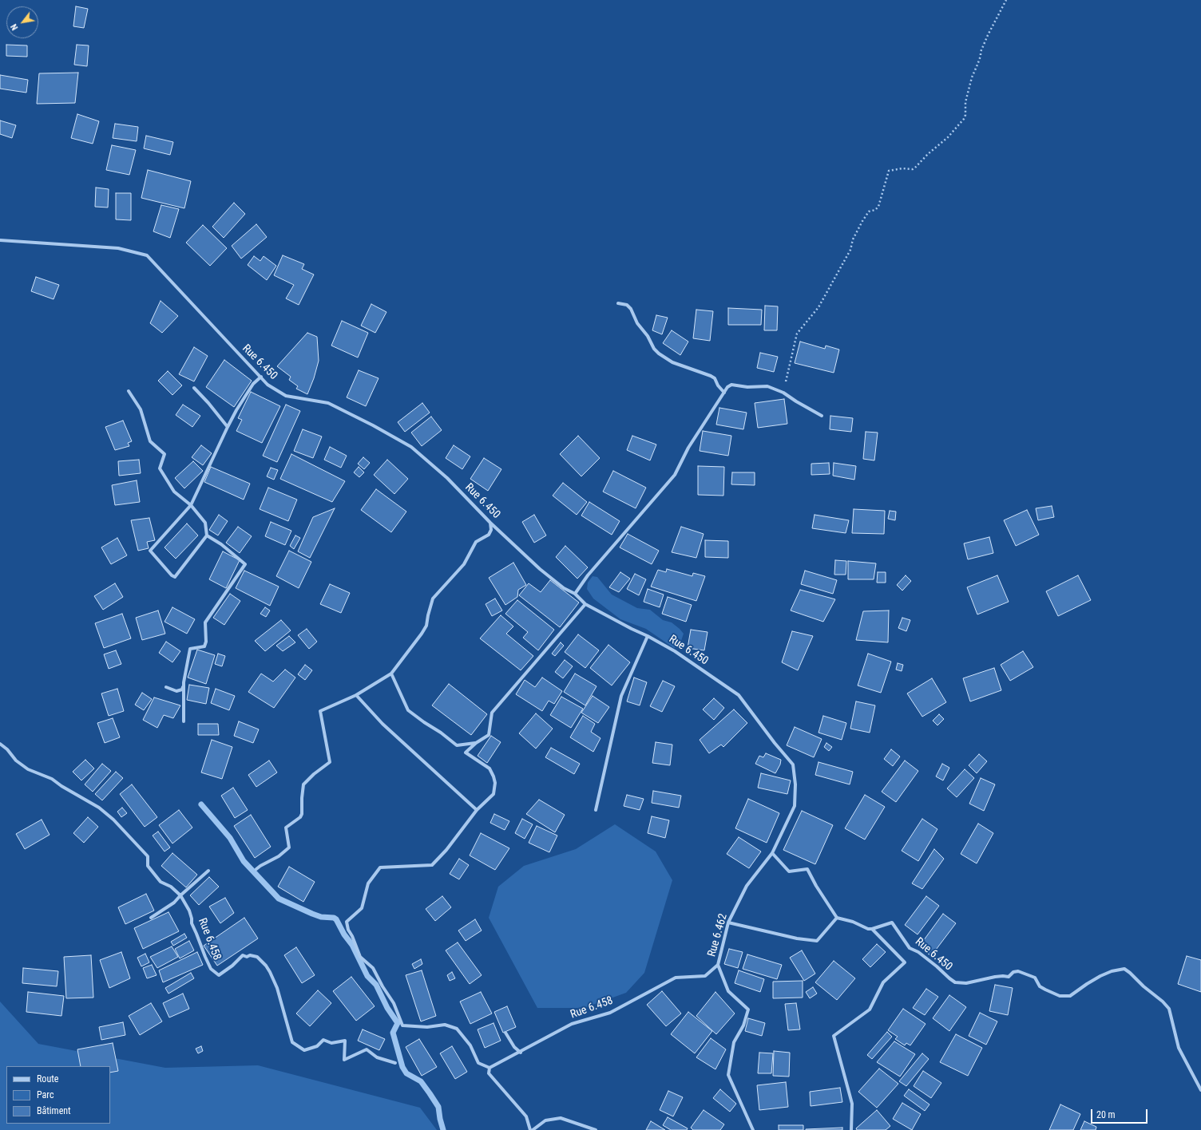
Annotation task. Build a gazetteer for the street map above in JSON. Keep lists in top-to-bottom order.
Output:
{
  "streets": {
    "street": ["Rue 6.450", "Rue 6.462", "Rue 6.458"]
  },
  "crossings": [
    ["Rue 6.450", "Rue 6.462"],
    ["Rue 6.462", "Rue 6.458"]
  ],
  "legend": ["Route", "Parc", "Bâtiment"],
  "scale_bar": "20 m",
  "north": "bottom left"
}
